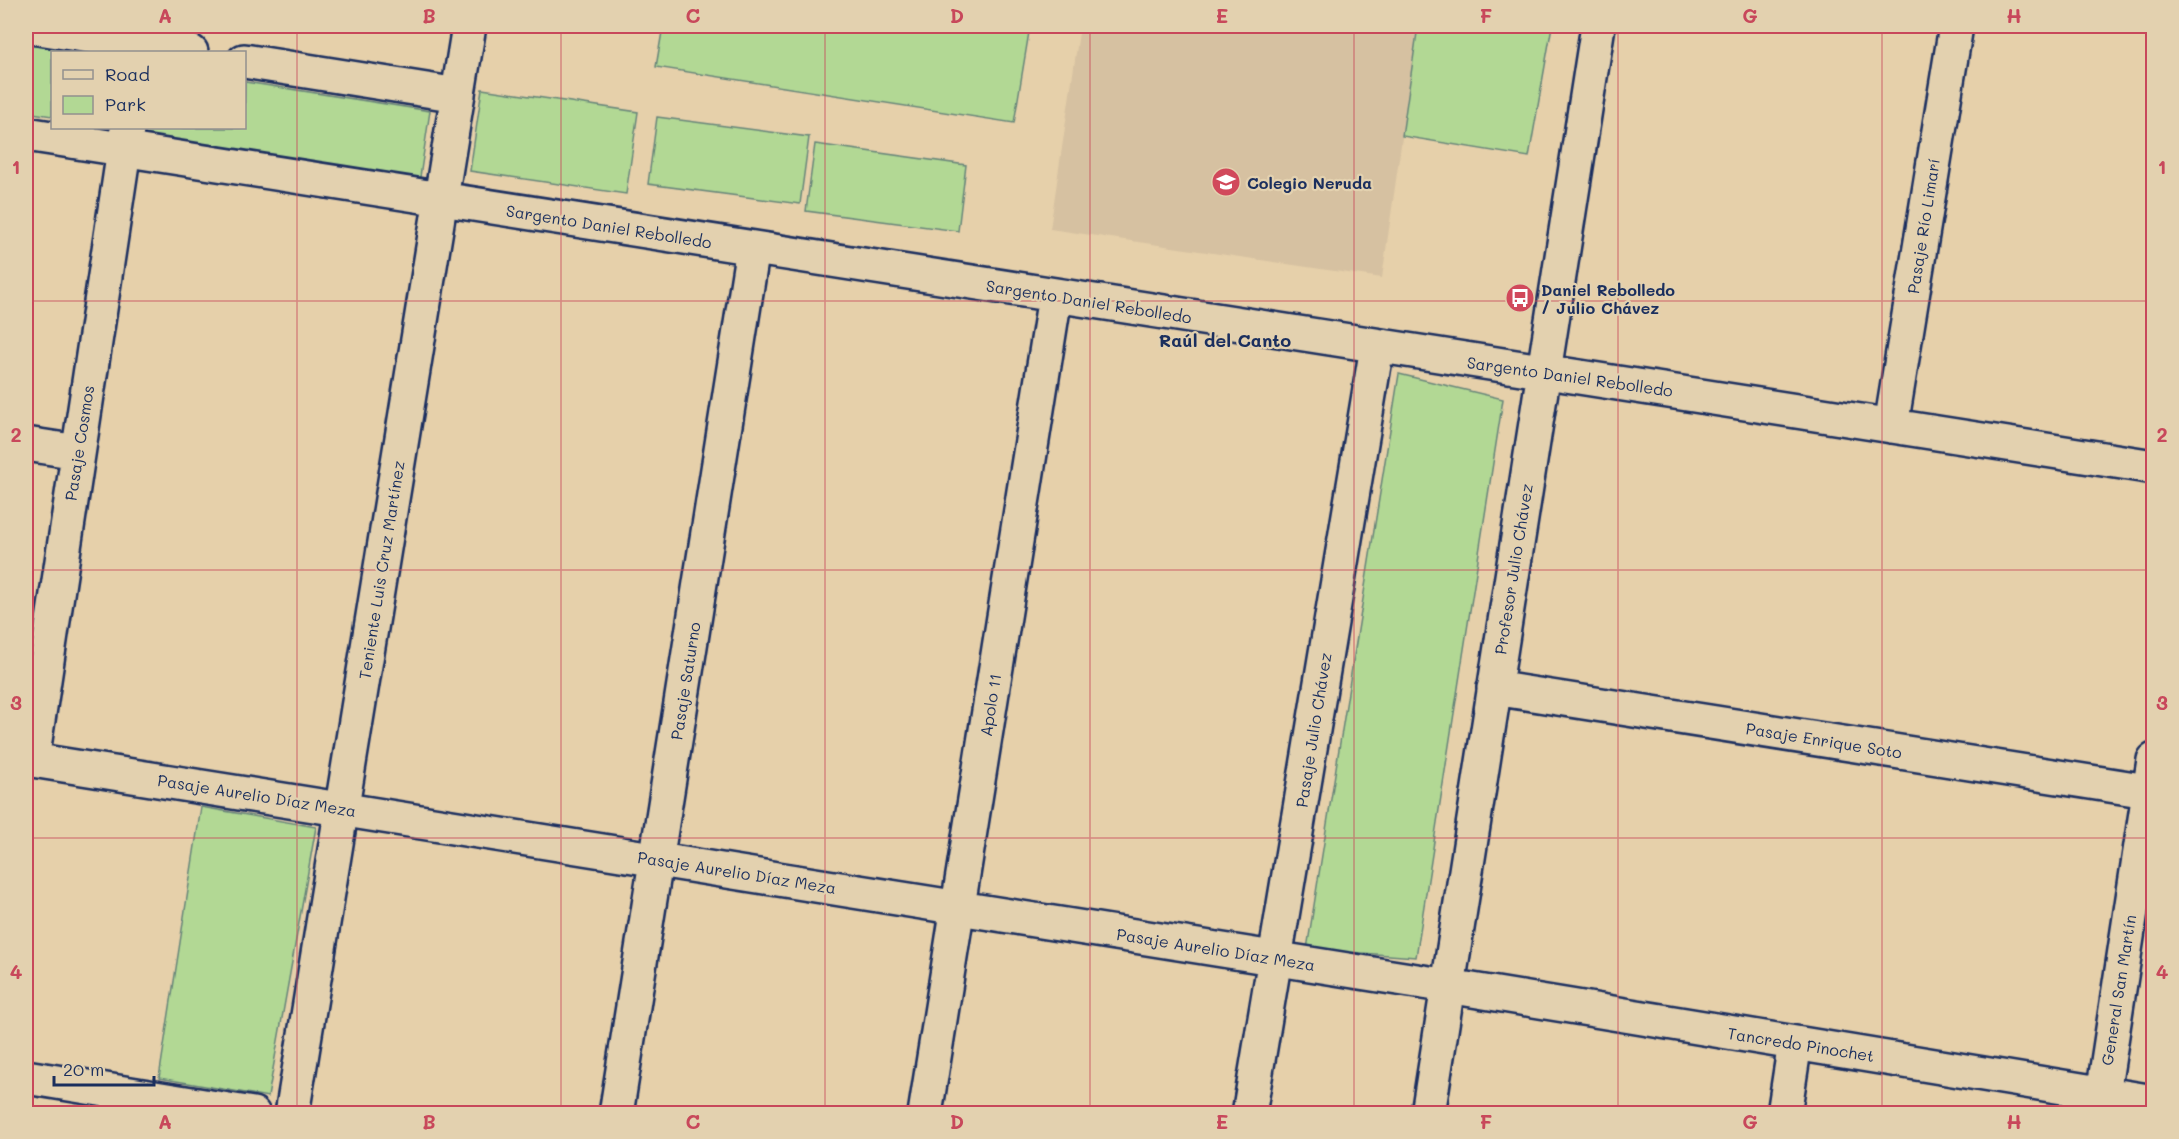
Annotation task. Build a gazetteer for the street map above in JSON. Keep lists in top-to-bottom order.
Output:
{
  "streets": {
    "street": [
      "Sargento Daniel Rebolledo",
      "Pasaje Río Limarí",
      "Pasaje Cosmos",
      "Profesor Julio Chávez",
      "Teniente Luis Cruz Martínez",
      "Pasaje Saturno",
      "Apolo 11",
      "Pasaje Julio Chávez",
      "Pasaje Enrique Soto",
      "Pasaje Aurelio Díaz Meza",
      "General San Martín",
      "Tancredo Pinochet"
    ]
  },
  "crossings": [
    ["Sargento Daniel Rebolledo", "Pasaje Río Limarí"],
    ["Sargento Daniel Rebolledo", "Pasaje Cosmos"],
    ["Sargento Daniel Rebolledo", "Profesor Julio Chávez"],
    ["Sargento Daniel Rebolledo", "Teniente Luis Cruz Martínez"],
    ["Sargento Daniel Rebolledo", "Pasaje Saturno"],
    ["Sargento Daniel Rebolledo", "Apolo 11"],
    ["Sargento Daniel Rebolledo", "Pasaje Julio Chávez"],
    ["Pasaje Cosmos", "Pasaje Aurelio Díaz Meza"],
    ["Profesor Julio Chávez", "Pasaje Enrique Soto"],
    ["Profesor Julio Chávez", "Pasaje Aurelio Díaz Meza"],
    ["Profesor Julio Chávez", "Tancredo Pinochet"],
    ["Teniente Luis Cruz Martínez", "Pasaje Aurelio Díaz Meza"],
    ["Pasaje Saturno", "Pasaje Aurelio Díaz Meza"],
    ["Apolo 11", "Pasaje Aurelio Díaz Meza"],
    ["Pasaje Julio Chávez", "Pasaje Aurelio Díaz Meza"],
    ["Pasaje Enrique Soto", "General San Martín"],
    ["Pasaje Aurelio Díaz Meza", "Tancredo Pinochet"],
    ["General San Martín", "Tancredo Pinochet"]
  ],
  "districts": ["Raúl del Canto"],
  "places": {
    "school or university": ["Colegio Neruda"],
    "bus stop": ["Daniel Rebolledo / Julio Chávez"]
  },
  "legend": ["Road", "Park"],
  "scale_bar": "20 m",
  "grid": {
    "columns": [
      "A",
      "B",
      "C",
      "D",
      "E",
      "F",
      "G",
      "H"
    ],
    "rows": [
      "1",
      "2",
      "3",
      "4"
    ]
  }
}
